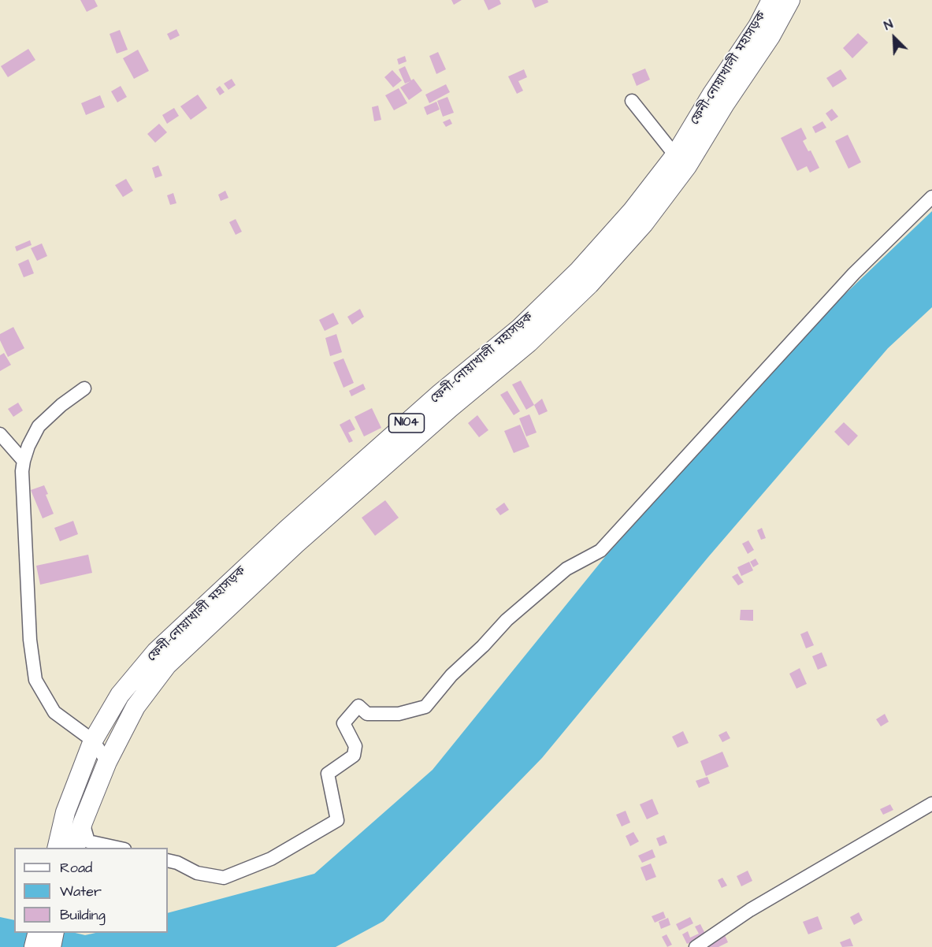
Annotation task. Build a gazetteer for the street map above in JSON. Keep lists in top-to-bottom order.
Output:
{
  "streets": {
    "highway": ["ফেনী-নোয়াখালী মহাসড়ক", "N104"]
  },
  "legend": ["Road", "Water", "Building"],
  "north": "top left"
}
